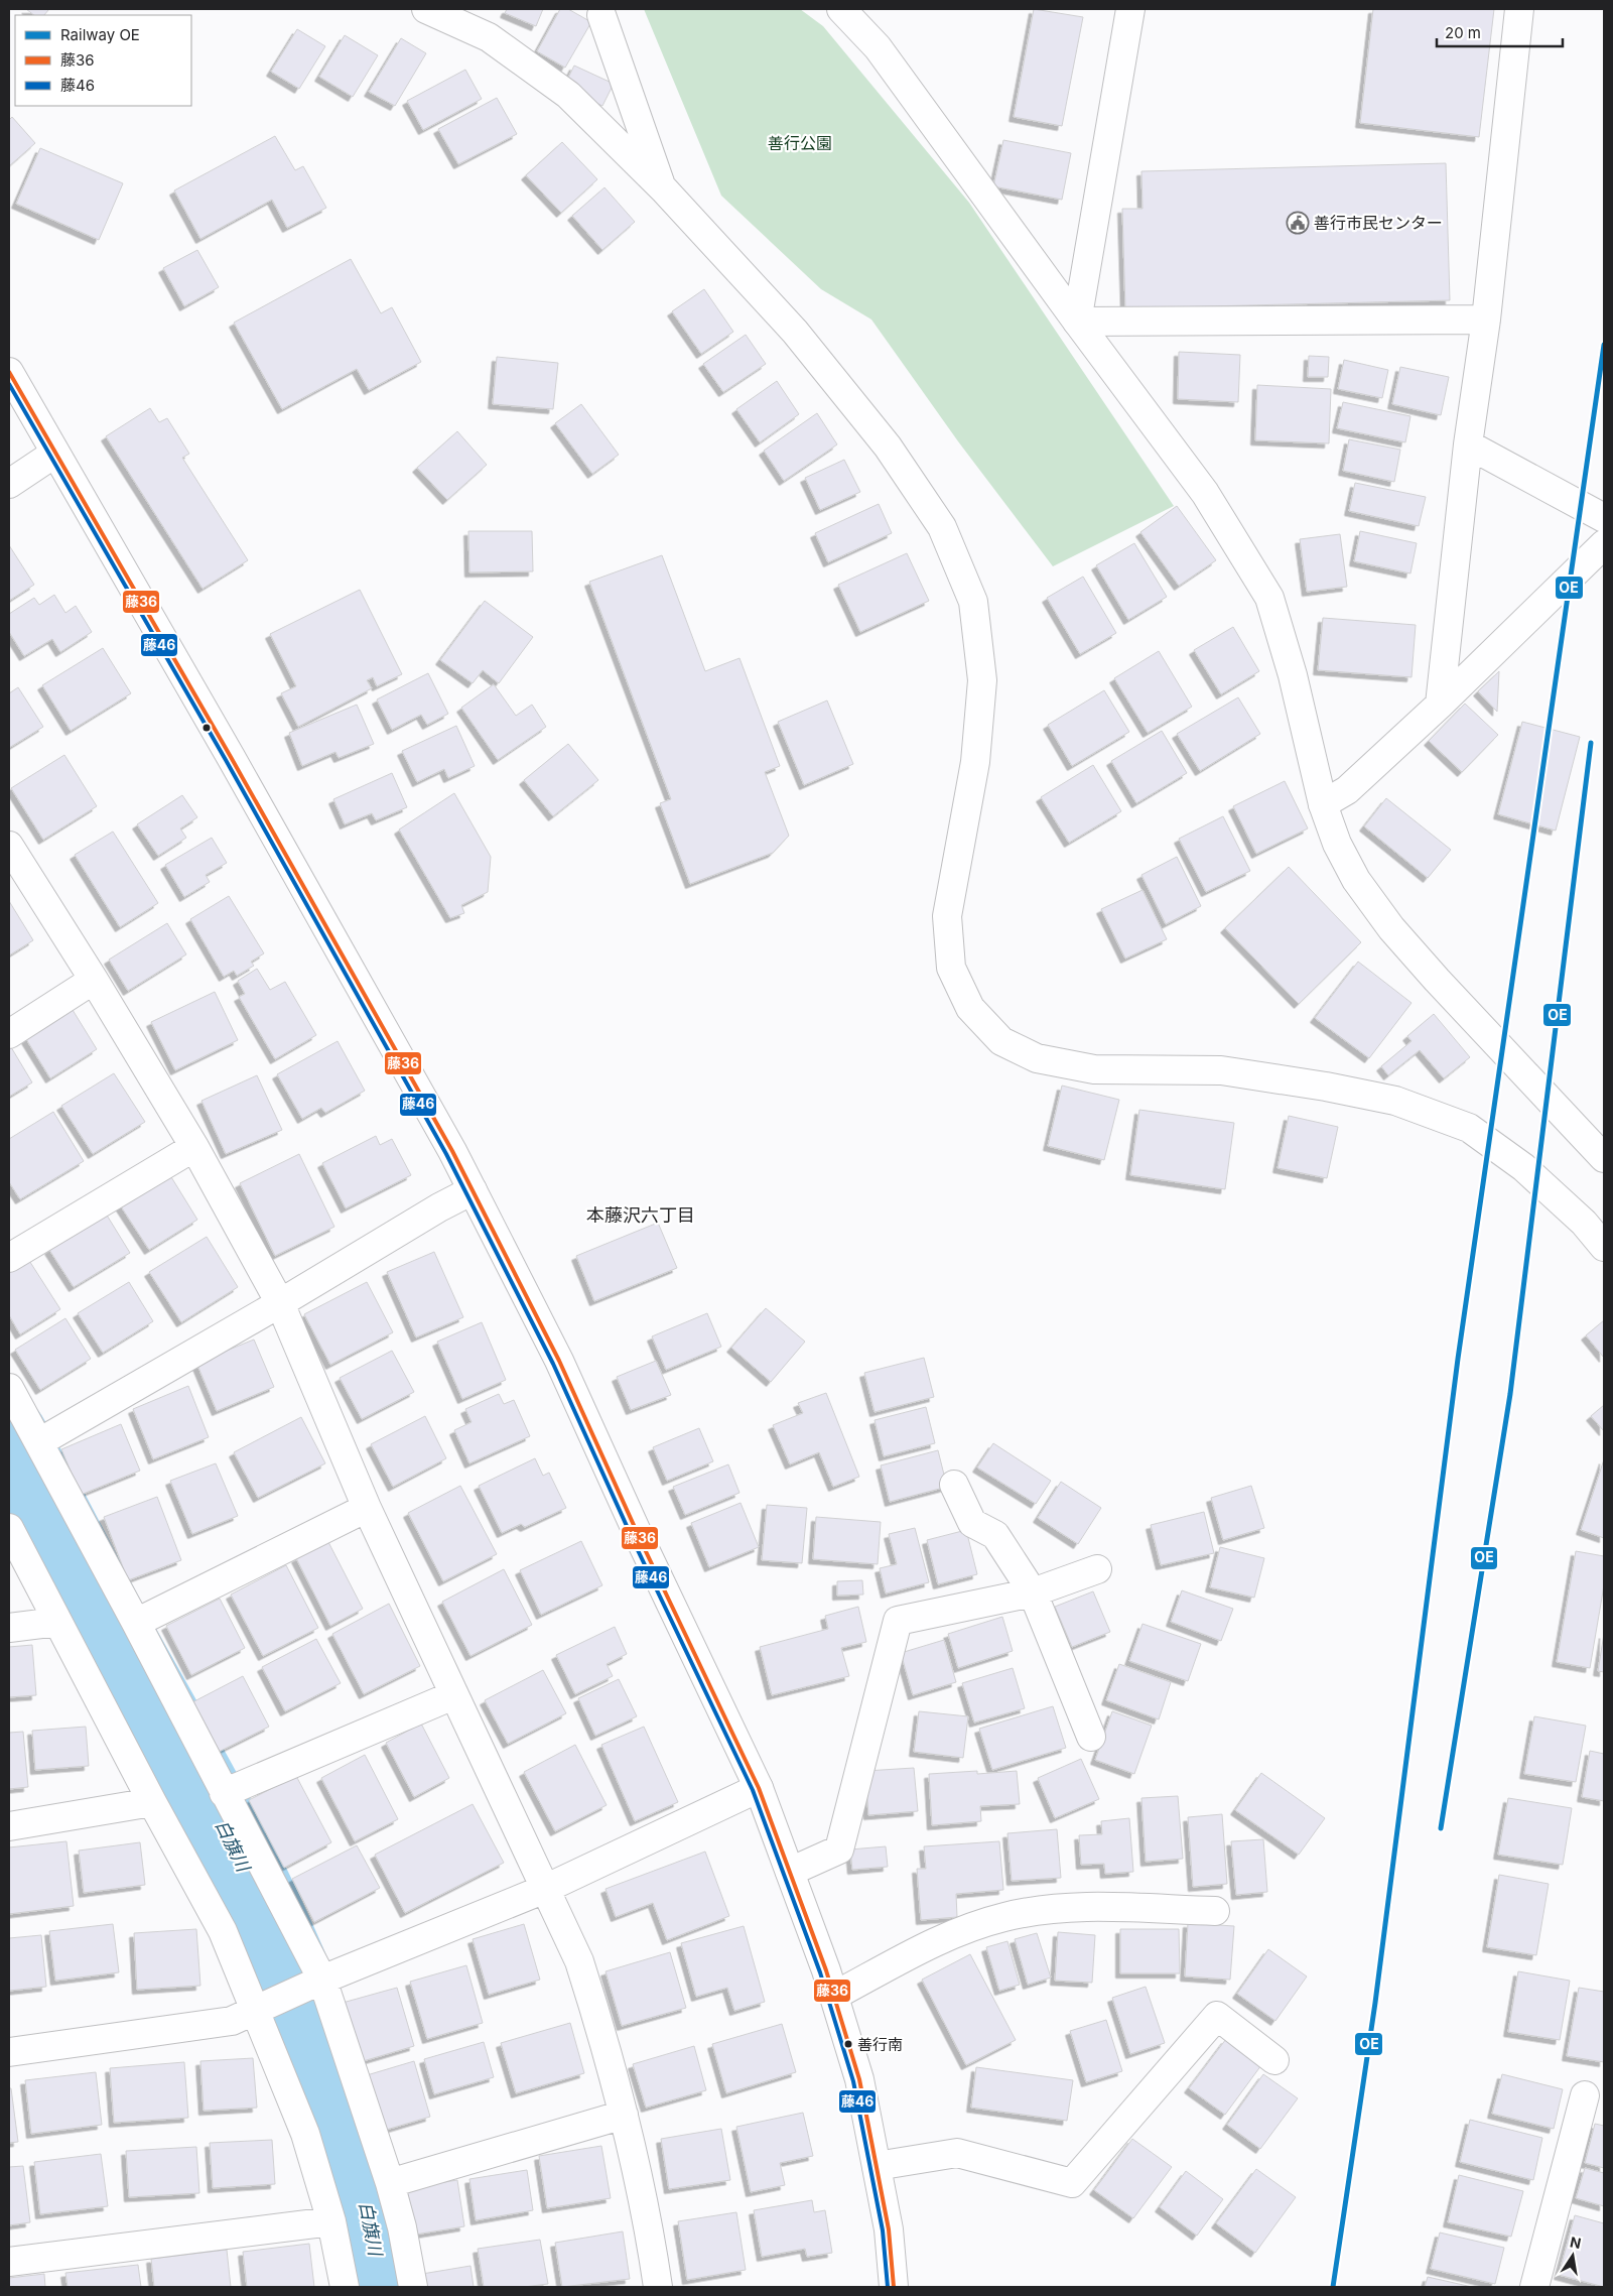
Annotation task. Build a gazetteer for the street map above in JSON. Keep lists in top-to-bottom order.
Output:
{
  "districts": ["本藤沢六丁目"],
  "water": ["白旗川"],
  "parks": ["善行公園"],
  "places": {
    "public building": ["善行市民センター"],
    "other": ["善行南"]
  },
  "lines": ["rail line OE", "transit line 藤36", "transit line 藤46"],
  "legend": ["Railway OE", "藤36", "藤46"],
  "scale_bar": "20 m",
  "north": "top"
}
